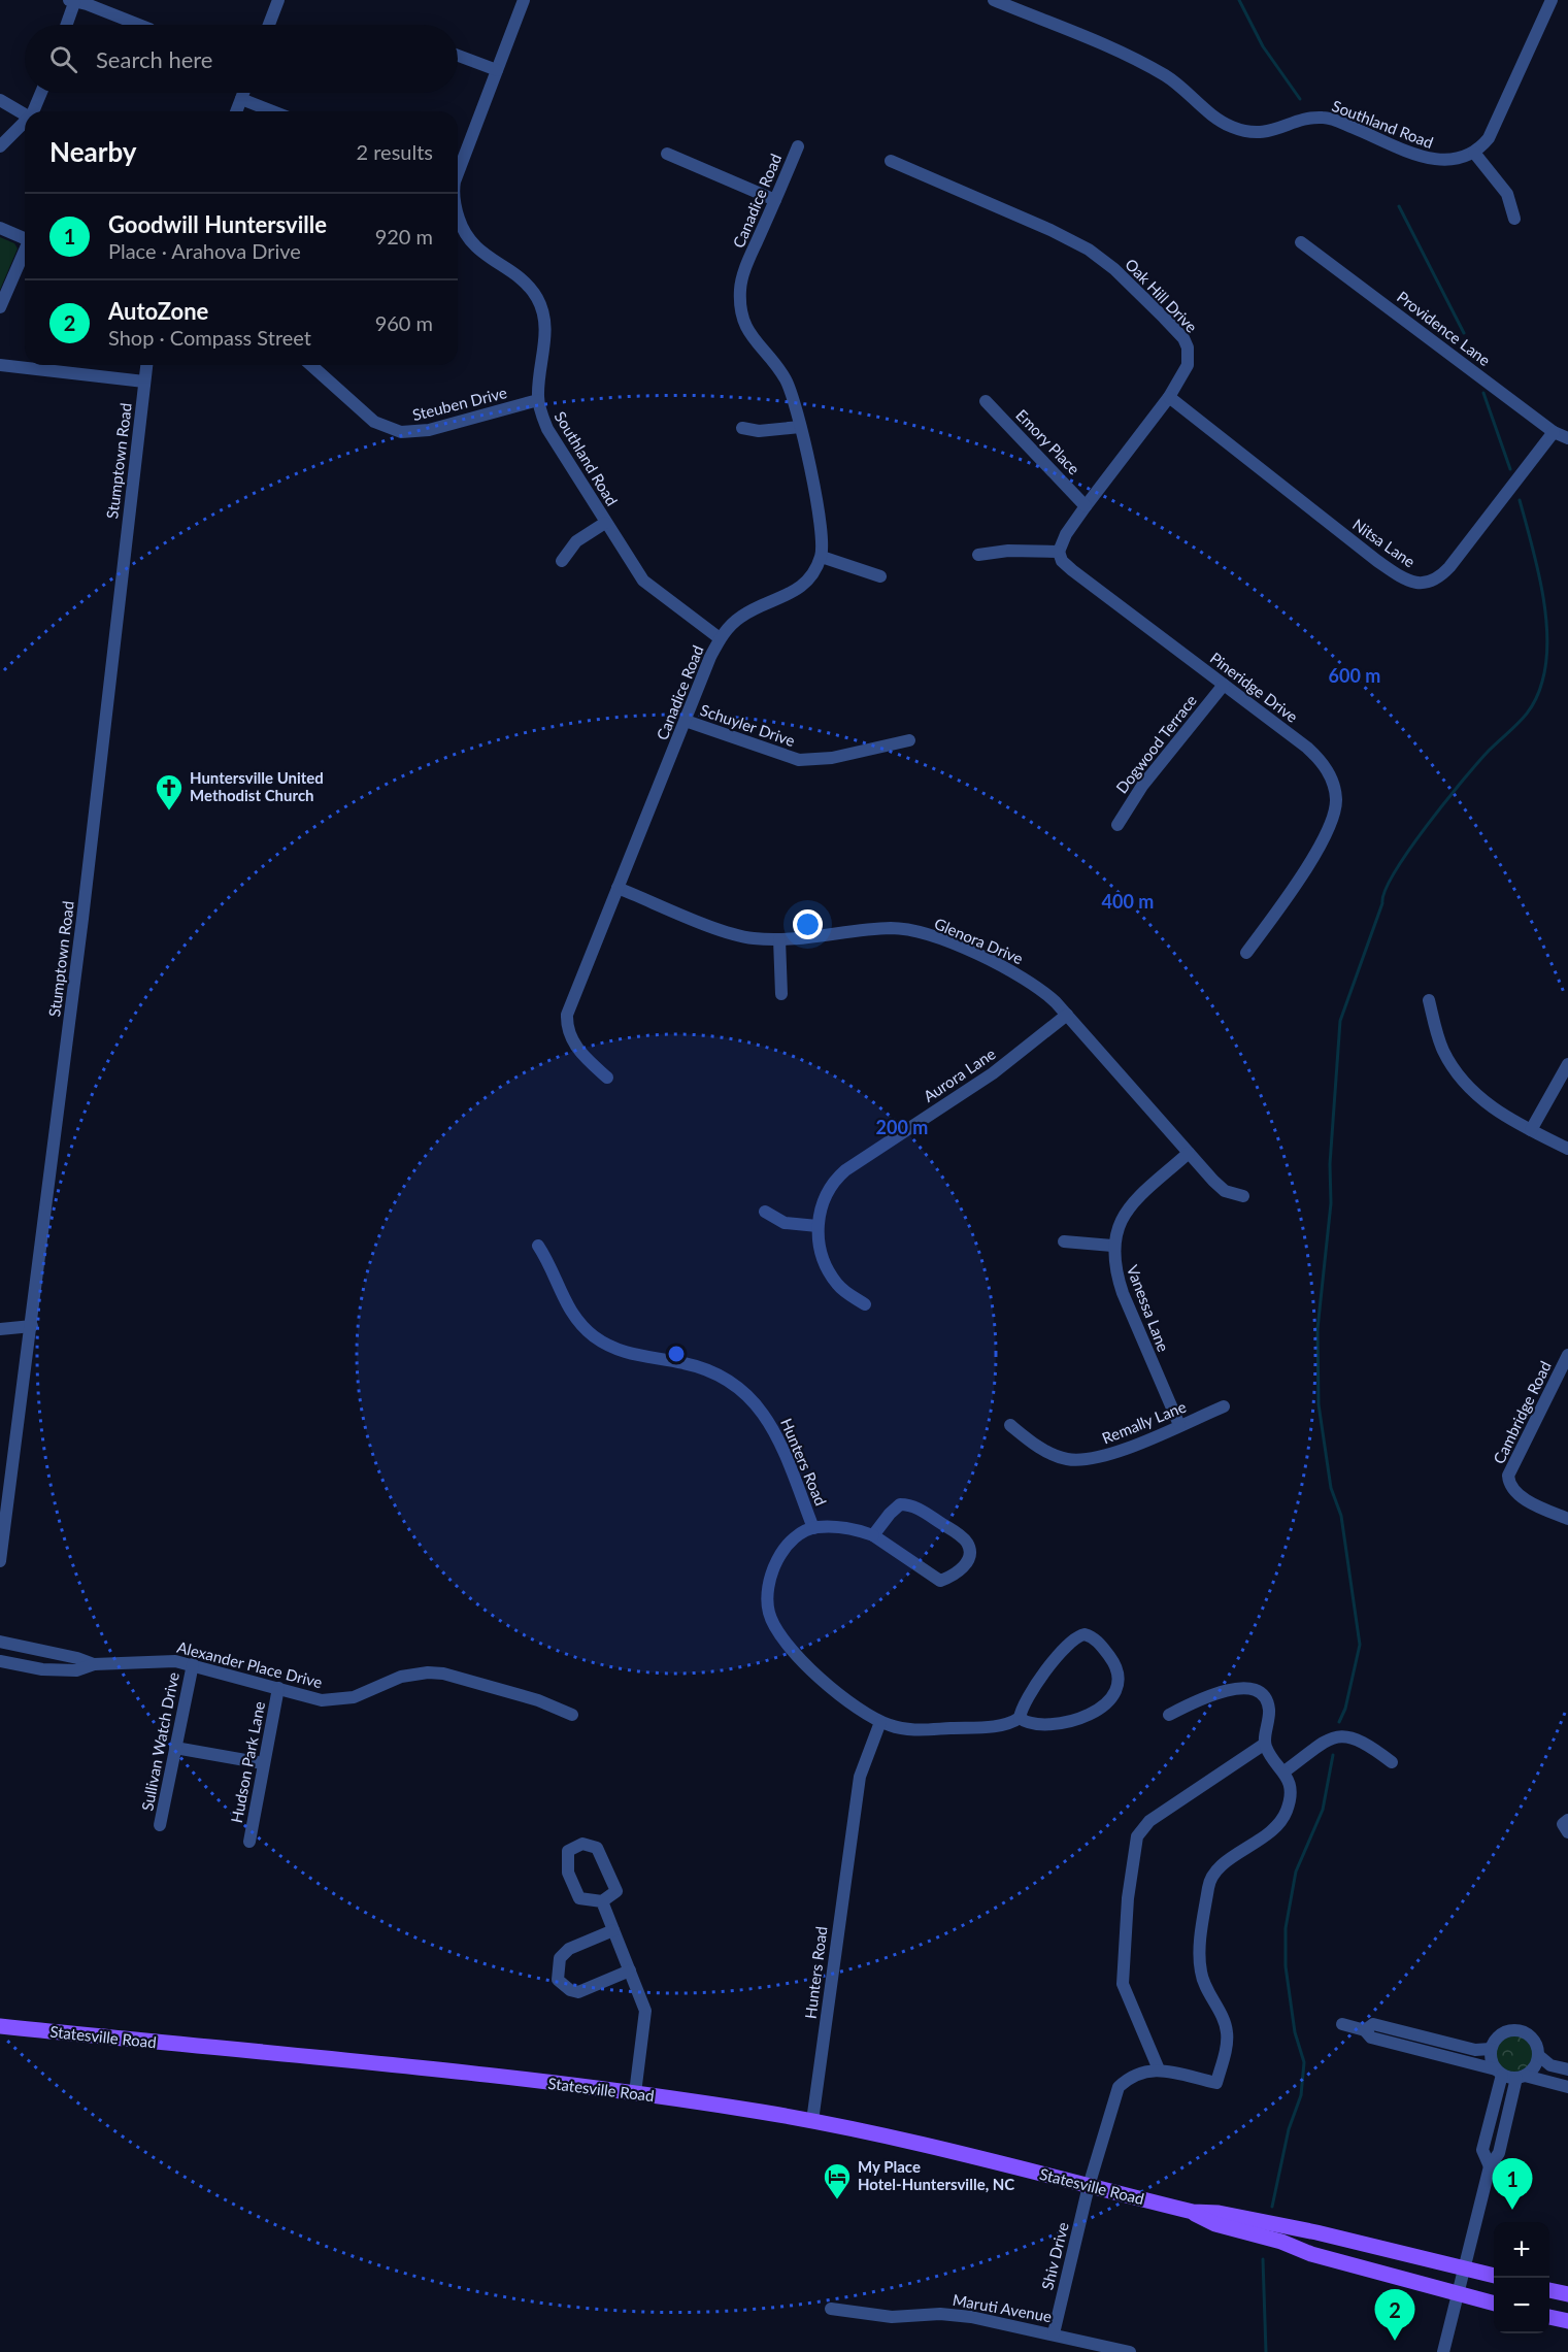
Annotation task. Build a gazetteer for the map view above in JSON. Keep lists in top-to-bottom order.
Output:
{
  "streets": {
    "main road": ["Statesville Road"],
    "street": [
      "Southland Road",
      "Canadice Road",
      "Oak Hill Drive",
      "Providence Lane",
      "Steuben Drive",
      "Emory Place",
      "Stumptown Road",
      "Nitsa Lane",
      "Pineridge Drive",
      "Schuyler Drive",
      "Dogwood Terrace",
      "Glenora Drive",
      "Aurora Lane",
      "Vanessa Lane",
      "Cambridge Road",
      "Remally Lane",
      "Hunters Road",
      "Alexander Place Drive",
      "Sullivan Watch Drive",
      "Hudson Park Lane",
      "Shiv Drive",
      "Maruti Avenue"
    ]
  },
  "crossings": [
    ["Southland Road", "Canadice Road"],
    ["Southland Road", "Steuben Drive"],
    ["Canadice Road", "Schuyler Drive"],
    ["Canadice Road", "Glenora Drive"],
    ["Oak Hill Drive", "Emory Place"],
    ["Oak Hill Drive", "Nitsa Lane"],
    ["Oak Hill Drive", "Pineridge Drive"],
    ["Providence Lane", "Nitsa Lane"],
    ["Pineridge Drive", "Dogwood Terrace"],
    ["Glenora Drive", "Aurora Lane"],
    ["Glenora Drive", "Vanessa Lane"],
    ["Vanessa Lane", "Remally Lane"],
    ["Hunters Road", "Statesville Road"],
    ["Alexander Place Drive", "Sullivan Watch Drive"],
    ["Alexander Place Drive", "Hudson Park Lane"],
    ["Statesville Road", "Shiv Drive"],
    ["Shiv Drive", "Maruti Avenue"]
  ],
  "places": {
    "church": ["Huntersville United Methodist Church"],
    "hotel": ["My Place Hotel-Huntersville, NC"]
  },
  "page": {
    "search": "Search here",
    "heading": ["Nearby", "2 results"],
    "list": [
      {
        "mark": "1",
        "name": "Goodwill Huntersville",
        "note": "Place · Arahova Drive",
        "value": "920 m"
      },
      {
        "mark": "2",
        "name": "AutoZone",
        "note": "Shop · Compass Street",
        "value": "960 m"
      }
    ],
    "pins": ["1", "2"],
    "map_buttons": ["+", "−"]
  },
  "rings": ["600 m", "400 m", "200 m"]
}
